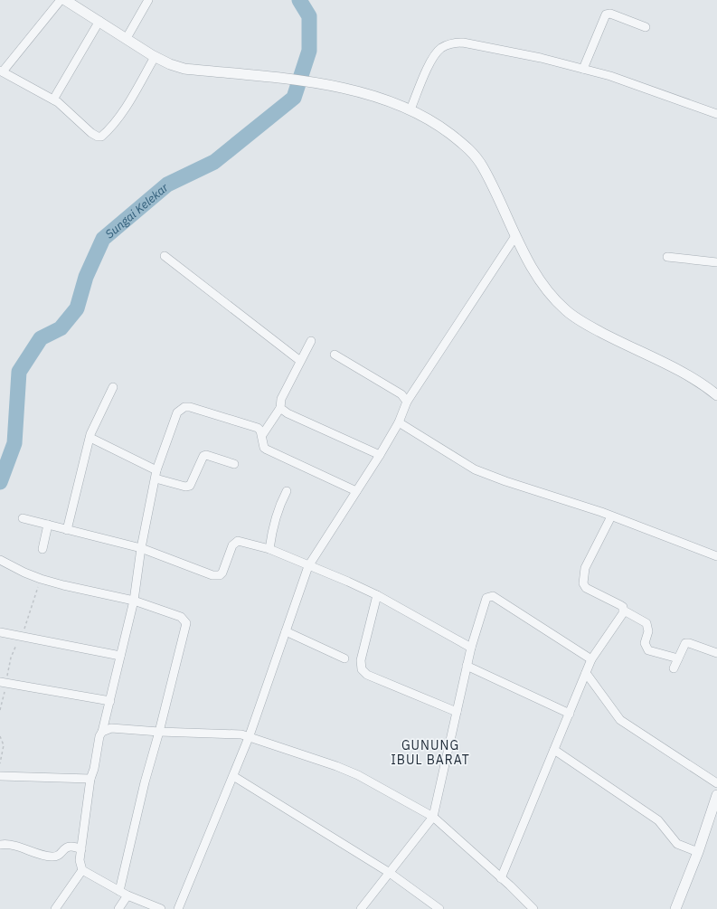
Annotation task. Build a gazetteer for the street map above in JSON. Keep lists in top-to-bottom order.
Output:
{
  "districts": ["GUNUNG IBUL BARAT"],
  "water": ["Sungai Kelekar"]
}
